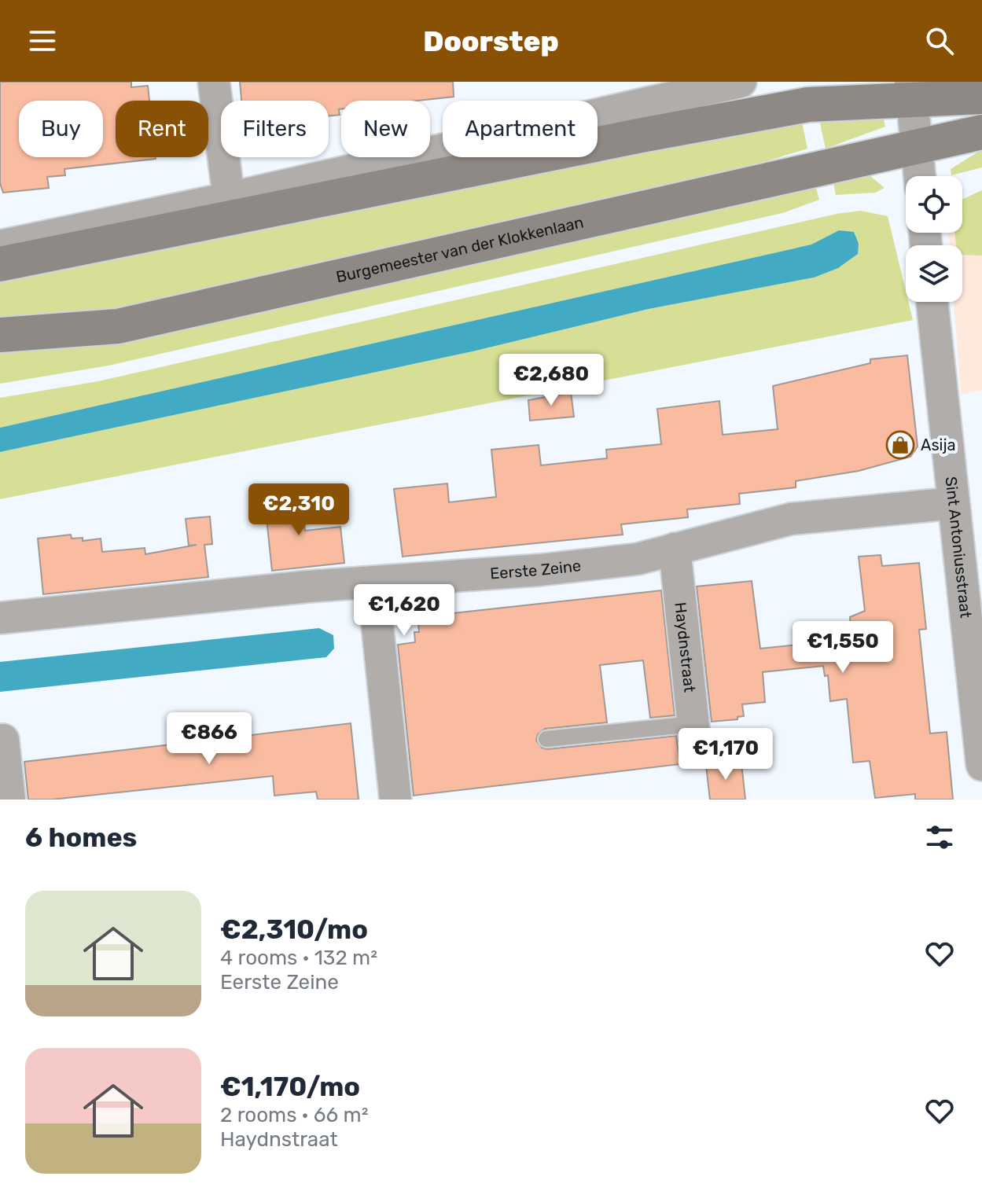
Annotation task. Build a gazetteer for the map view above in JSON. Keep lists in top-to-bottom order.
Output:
{
  "streets": {
    "main road": ["Burgemeester van der Klokkenlaan"],
    "street": ["Sint Antoniusstraat", "Eerste Zeine", "Haydnstraat"]
  },
  "crossings": [
    ["Sint Antoniusstraat", "Eerste Zeine"],
    ["Eerste Zeine", "Haydnstraat"]
  ],
  "places": {
    "shop": ["Asija"]
  },
  "page": {
    "header": "Doorstep",
    "chip": [
      "Buy",
      "Rent",
      "Filters",
      "New",
      "Apartment"
    ],
    "price": [
      "€2,680",
      "€2,310",
      "€1,620",
      "€1,550",
      "€866",
      "€1,170"
    ],
    "heading": "6 homes",
    "list": [
      {
        "name": "€2,310/mo",
        "note": "4 rooms · 132 m² · Eerste Zeine"
      },
      {
        "name": "€1,170/mo",
        "note": "2 rooms · 66 m² · Haydnstraat"
      }
    ]
  }
}
